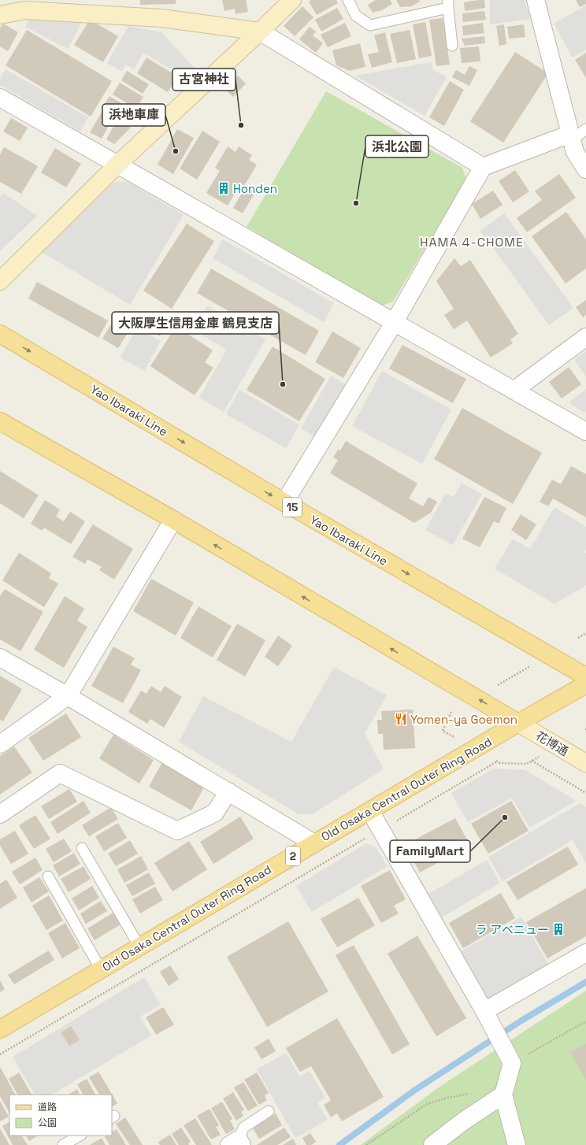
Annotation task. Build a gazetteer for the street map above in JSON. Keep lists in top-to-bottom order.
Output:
{
  "streets": {
    "main road": [
      "Yao Ibaraki Line",
      "15",
      "Old Osaka Central Outer Ring Road",
      "2"
    ],
    "street": ["花博通"]
  },
  "crossings": [
    ["花博通", "Old Osaka Central Outer Ring Road"]
  ],
  "districts": ["HAMA 4-CHOME"],
  "places": {
    "other": [
      "古宮神社",
      "浜地車庫",
      "浜北公園",
      "大阪厚生信用金庫 鶴見支店",
      "FamilyMart"
    ],
    "building": ["Honden", "ラ アベニュー"],
    "restaurant": ["Yomen-ya Goemon"]
  },
  "legend": ["道路", "公園"]
}
